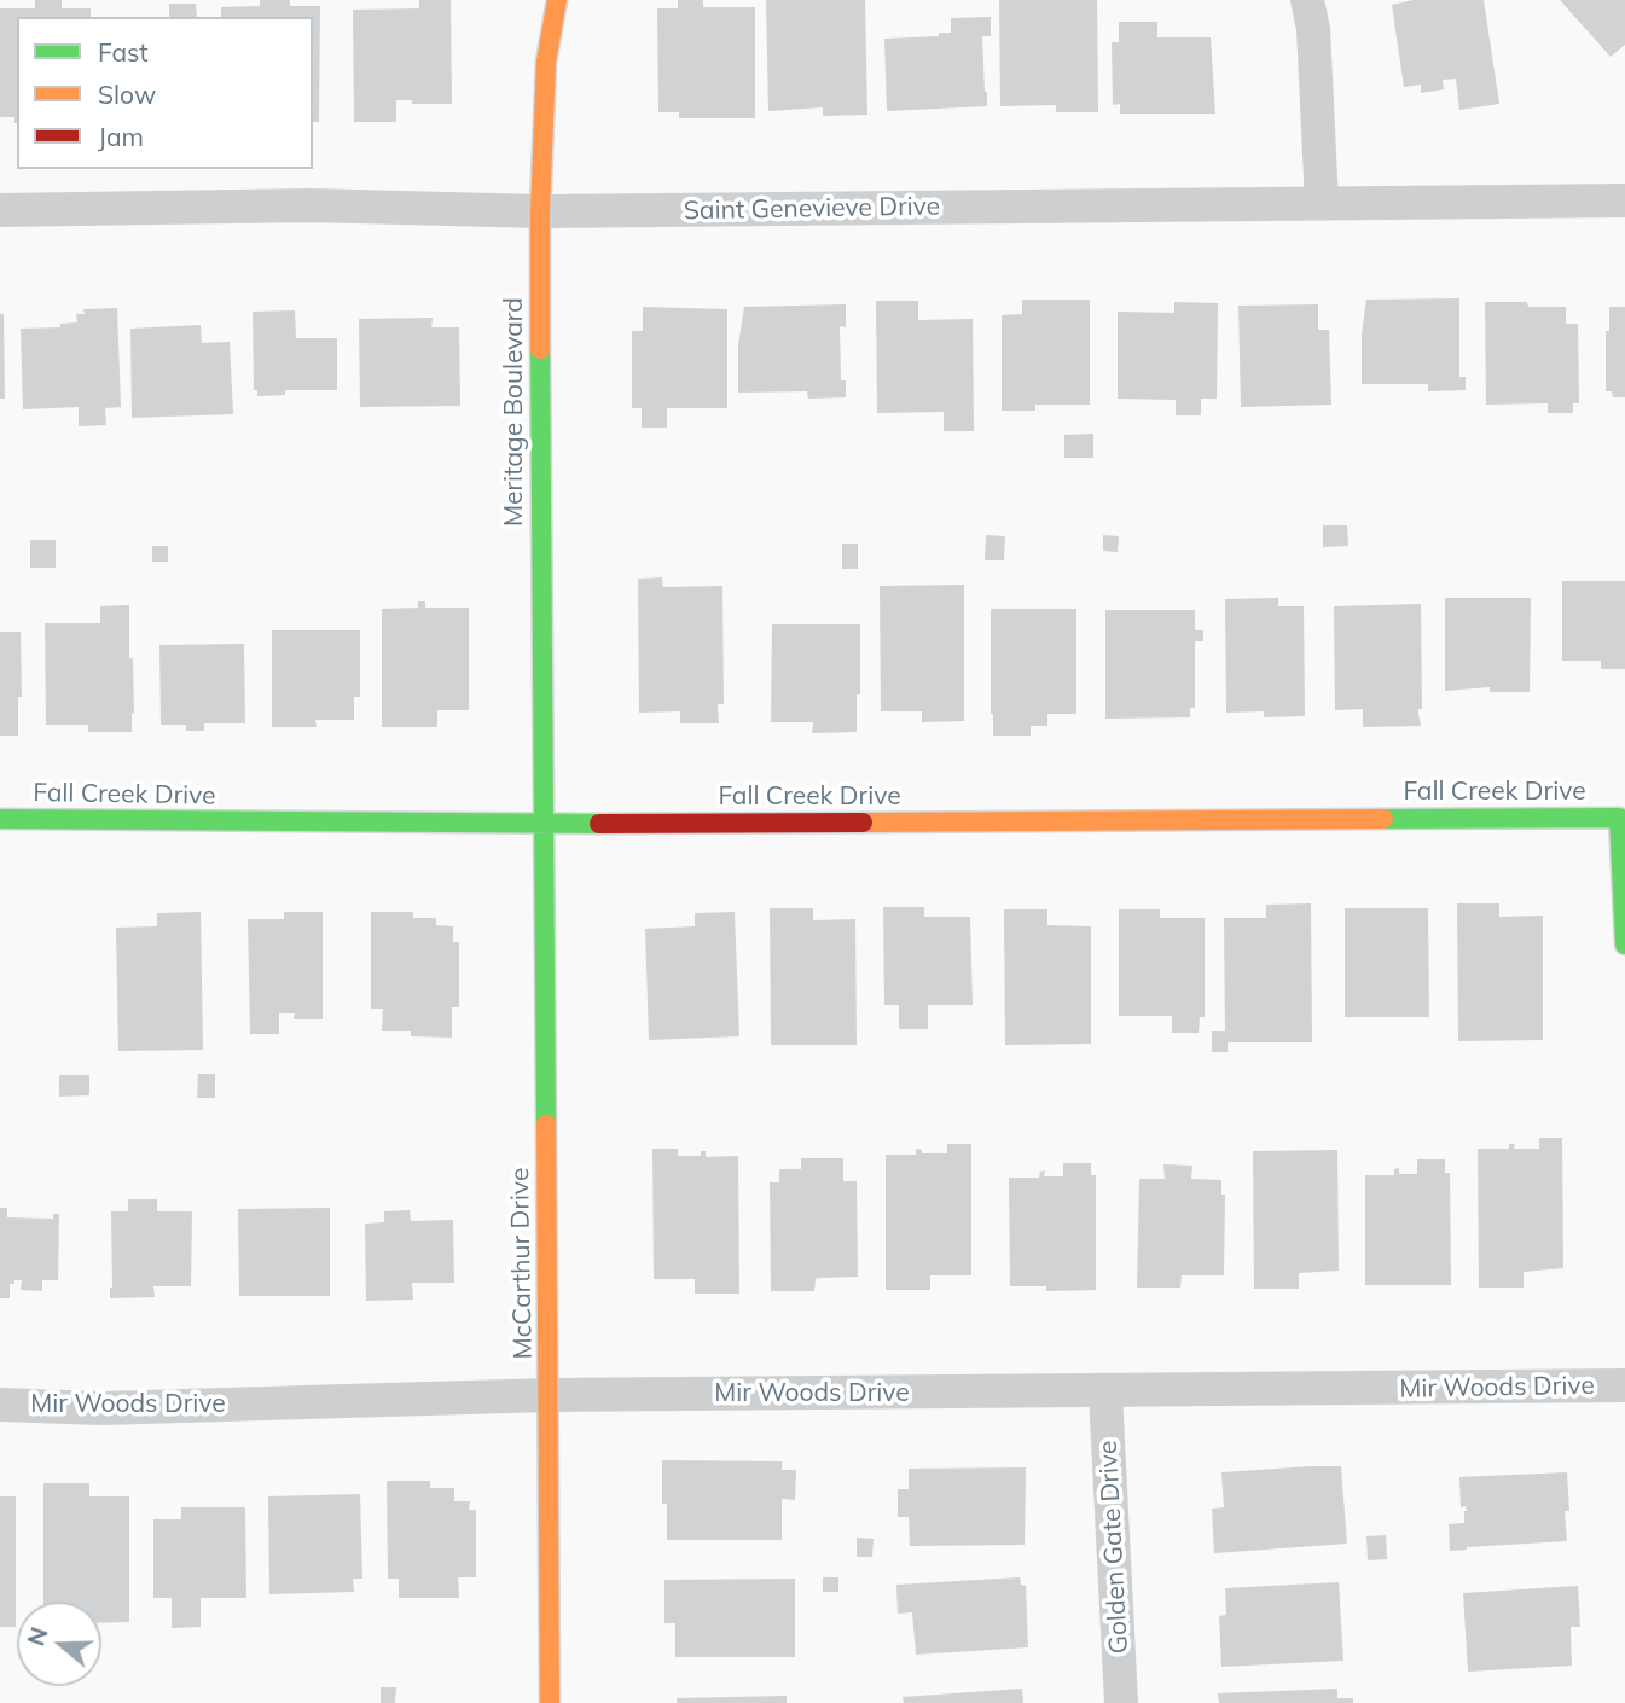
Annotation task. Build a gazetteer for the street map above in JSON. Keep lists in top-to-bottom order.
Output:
{
  "streets": {
    "street": [
      "Saint Genevieve Drive",
      "Meritage Boulevard",
      "Fall Creek Drive",
      "McCarthur Drive",
      "Mir Woods Drive",
      "Golden Gate Drive"
    ]
  },
  "crossings": [
    ["Saint Genevieve Drive", "Meritage Boulevard"],
    ["Meritage Boulevard", "Fall Creek Drive"],
    ["Meritage Boulevard", "McCarthur Drive"],
    ["Fall Creek Drive", "McCarthur Drive"],
    ["McCarthur Drive", "Mir Woods Drive"],
    ["Mir Woods Drive", "Golden Gate Drive"]
  ],
  "legend": ["Fast", "Slow", "Jam"],
  "north": "left"
}
